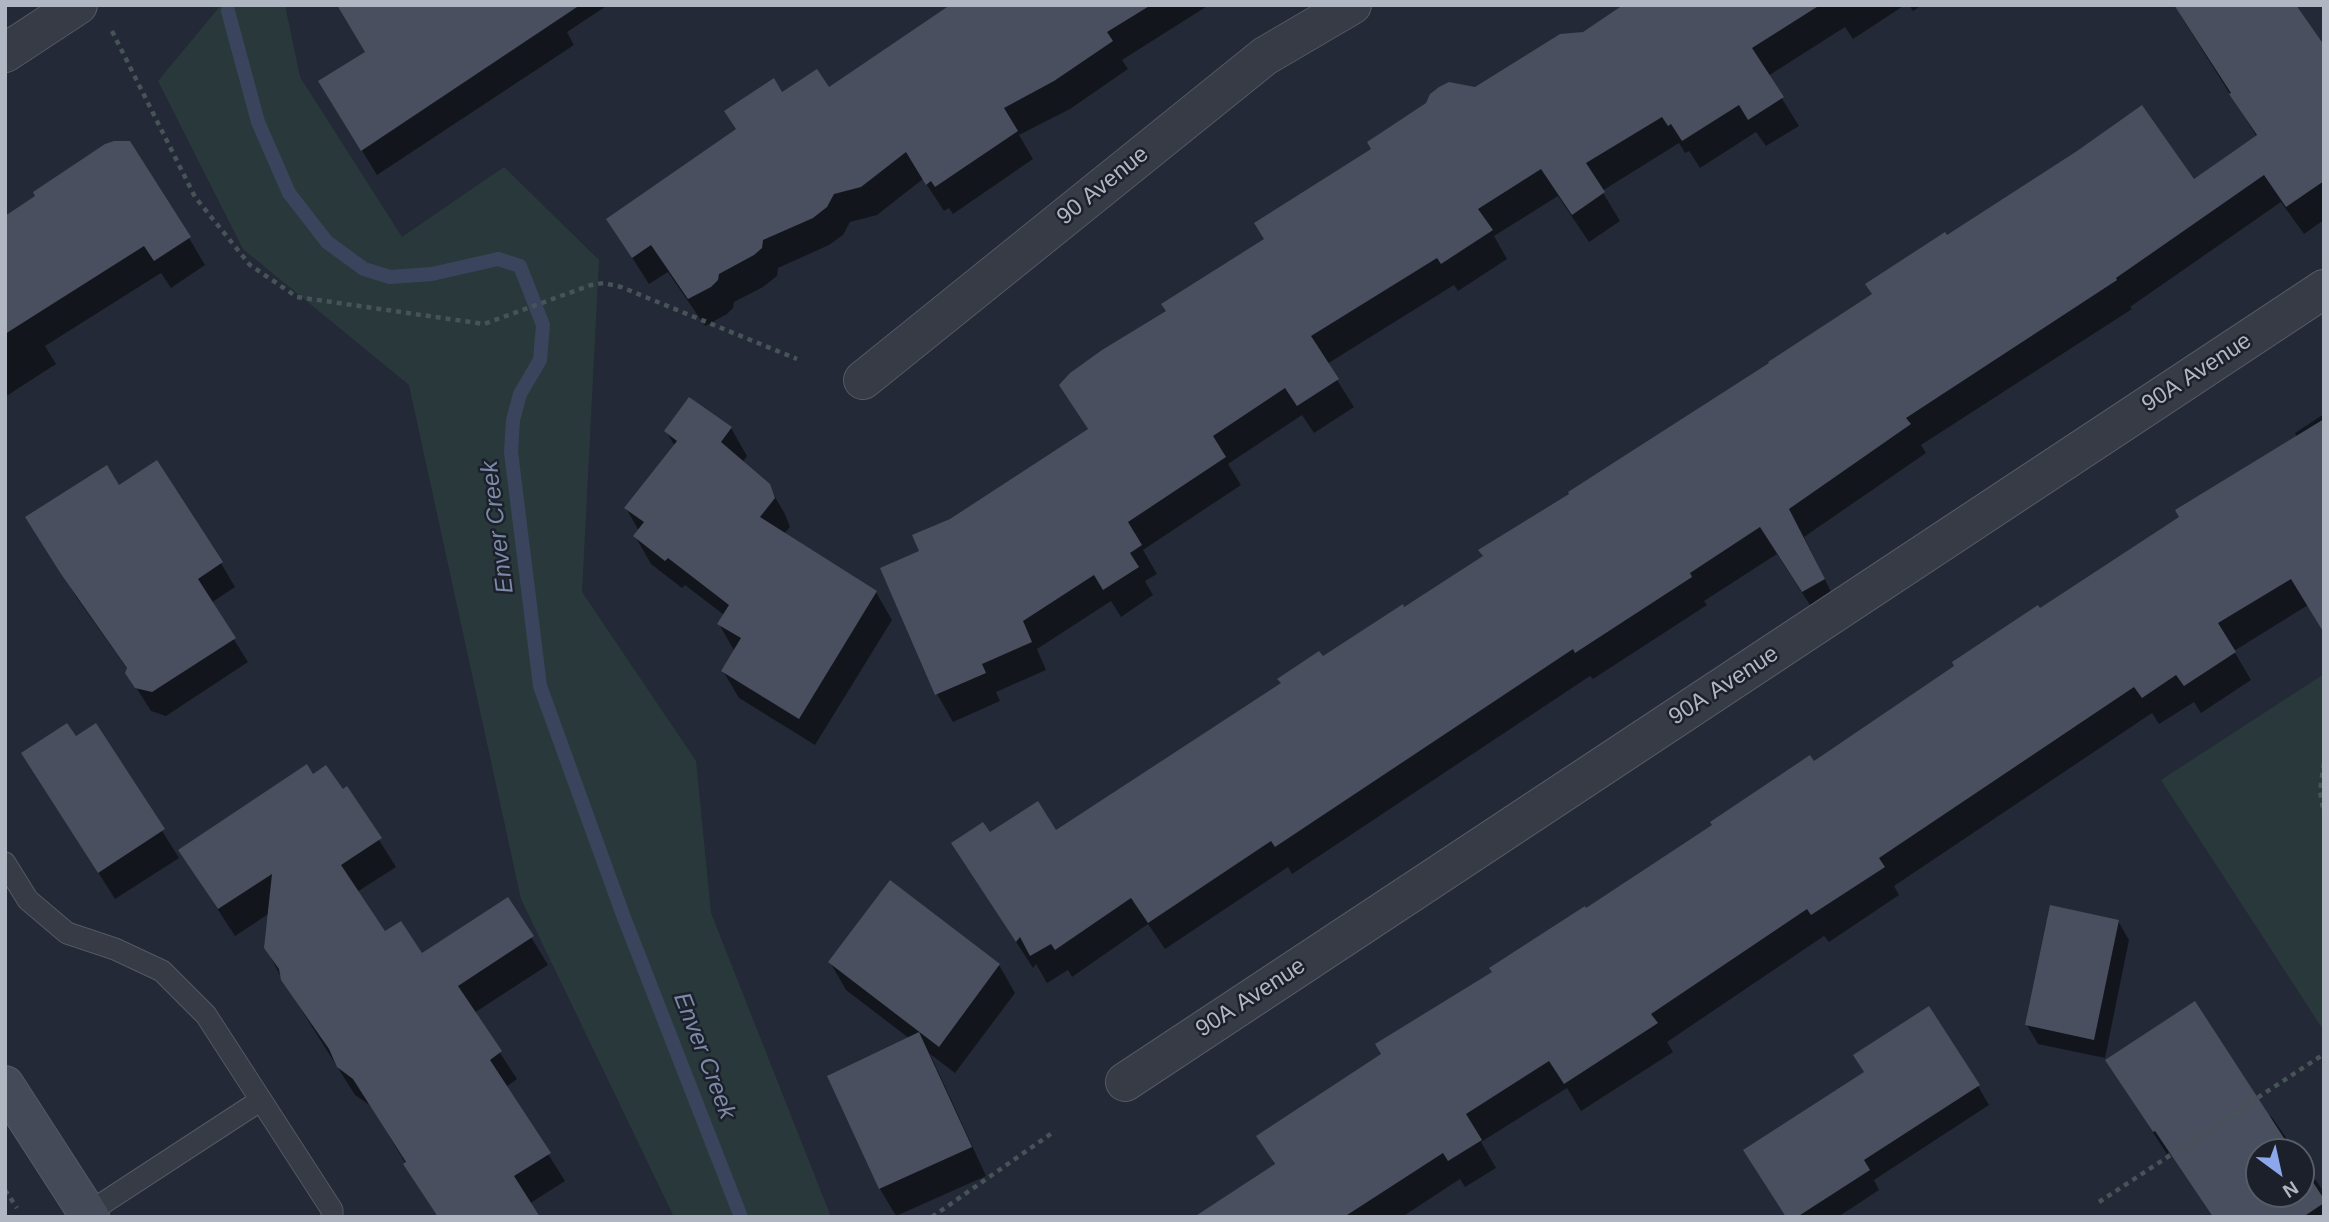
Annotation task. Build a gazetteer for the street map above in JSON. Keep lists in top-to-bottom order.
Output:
{
  "streets": {
    "street": ["90 Avenue", "90A Avenue"]
  },
  "water": ["Enver Creek"],
  "north": "bottom right"
}
